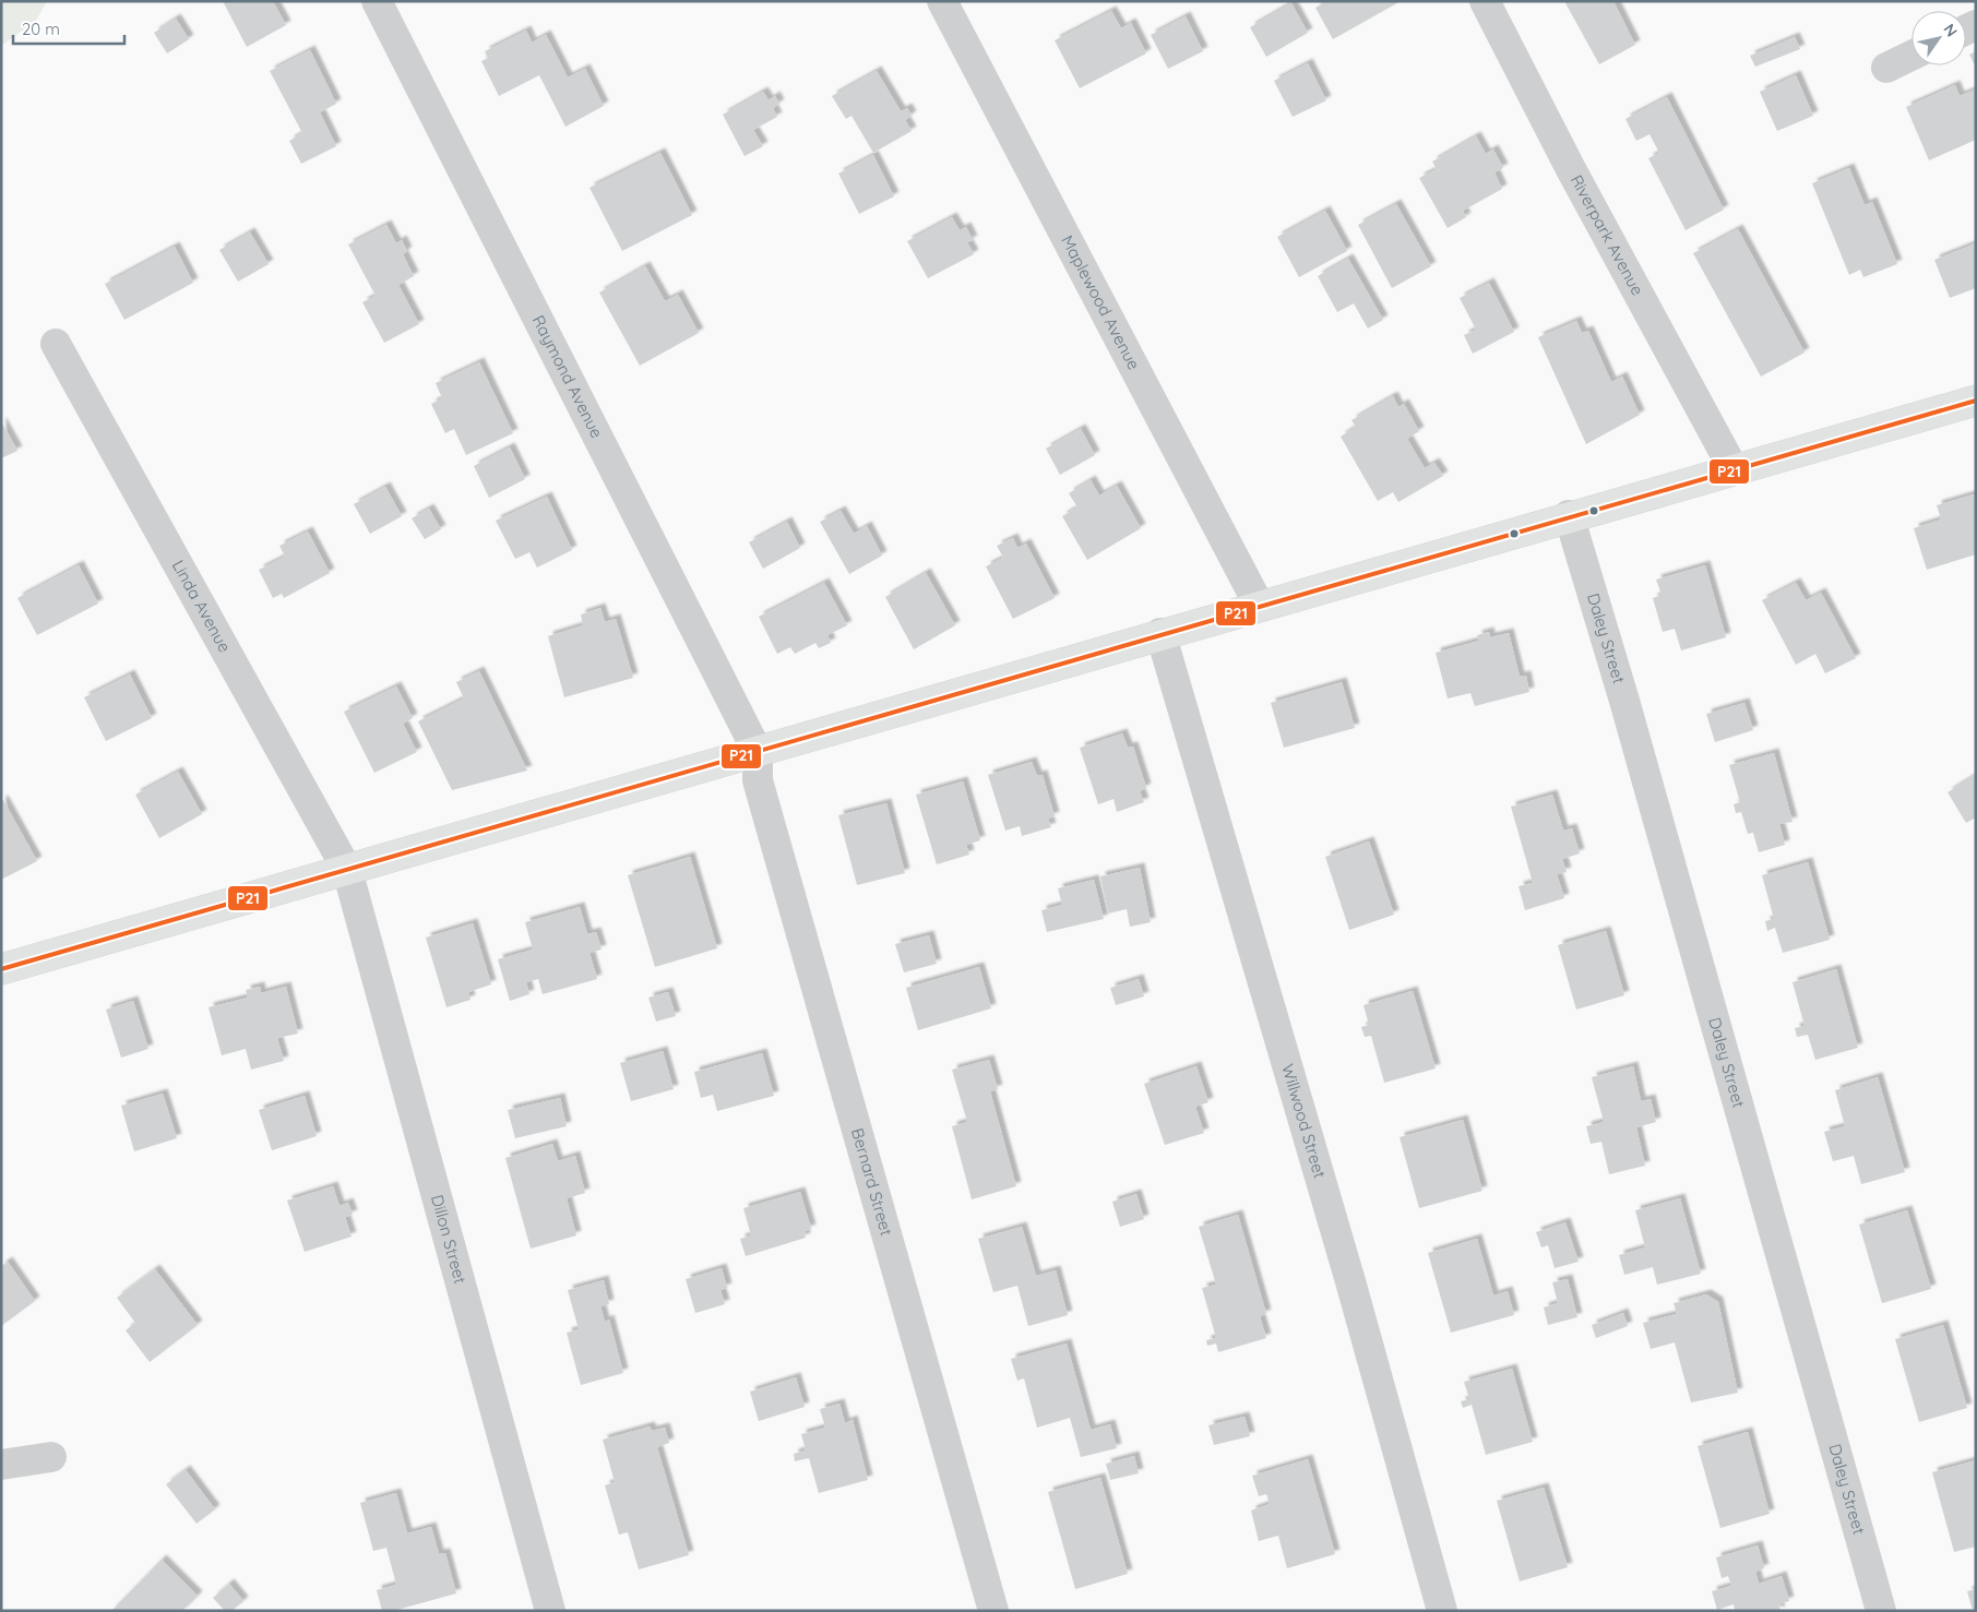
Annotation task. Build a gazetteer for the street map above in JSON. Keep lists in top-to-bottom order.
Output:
{
  "streets": {
    "street": [
      "Riverpark Avenue",
      "Maplewood Avenue",
      "Raymond Avenue",
      "Linda Avenue",
      "Daley Street",
      "Willwood Street",
      "Bernard Street",
      "Dillon Street"
    ]
  },
  "crossings": [
    ["Raymond Avenue", "Bernard Street"],
    ["Linda Avenue", "Dillon Street"]
  ],
  "lines": ["transit line P21"],
  "scale_bar": "20 m",
  "north": "top right"
}
